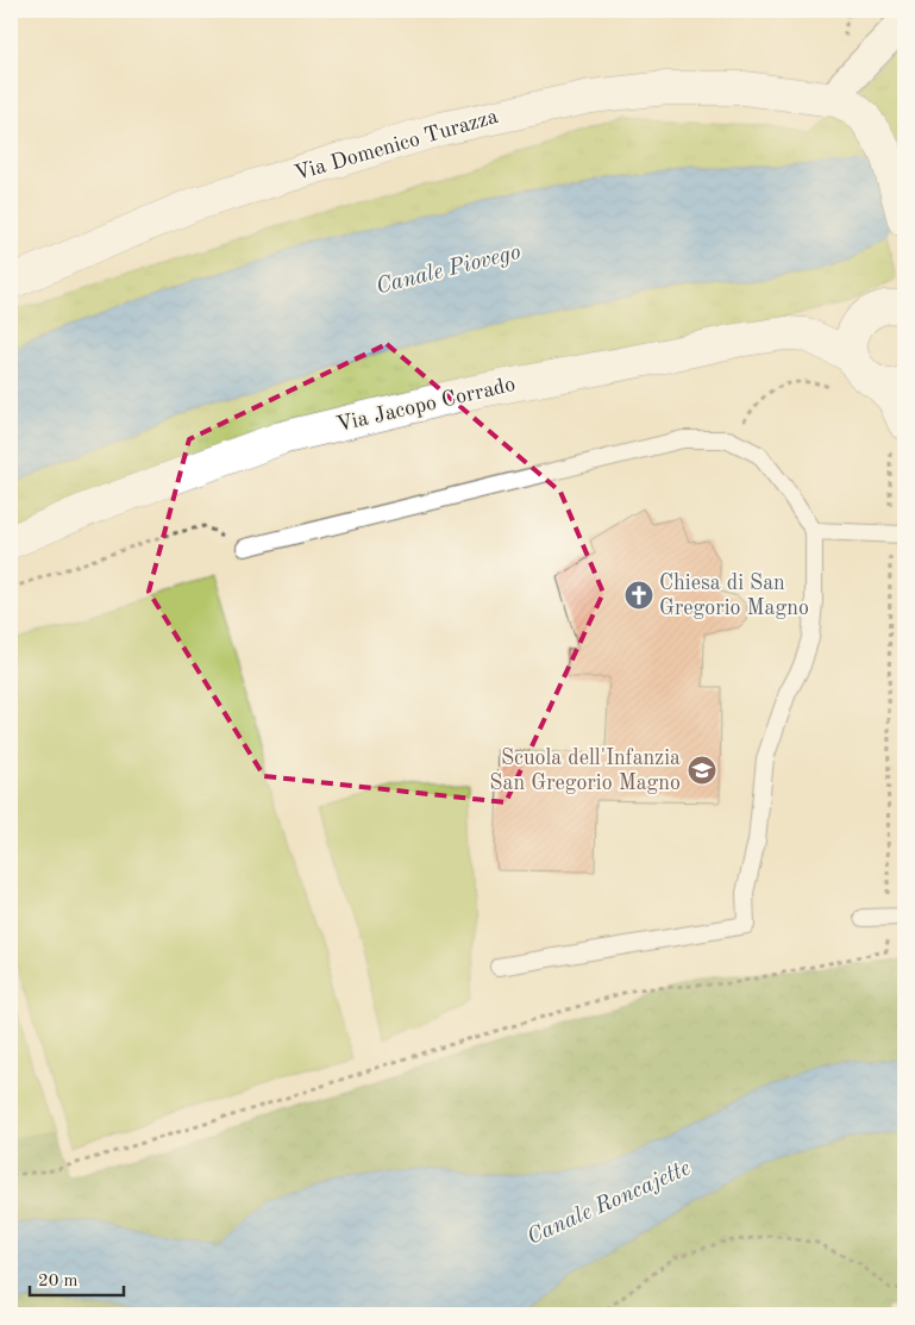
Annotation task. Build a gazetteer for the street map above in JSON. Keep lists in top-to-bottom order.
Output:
{
  "streets": {
    "main road": ["Via Domenico Turazza", "Via Jacopo Corrado"]
  },
  "water": ["Canale Piovego", "Canale Roncajette"],
  "places": {
    "church": ["Chiesa di San Gregorio Magno"],
    "school or university": ["Scuola dell'Infanzia San Gregorio Magno"]
  },
  "scale_bar": "20 m"
}
